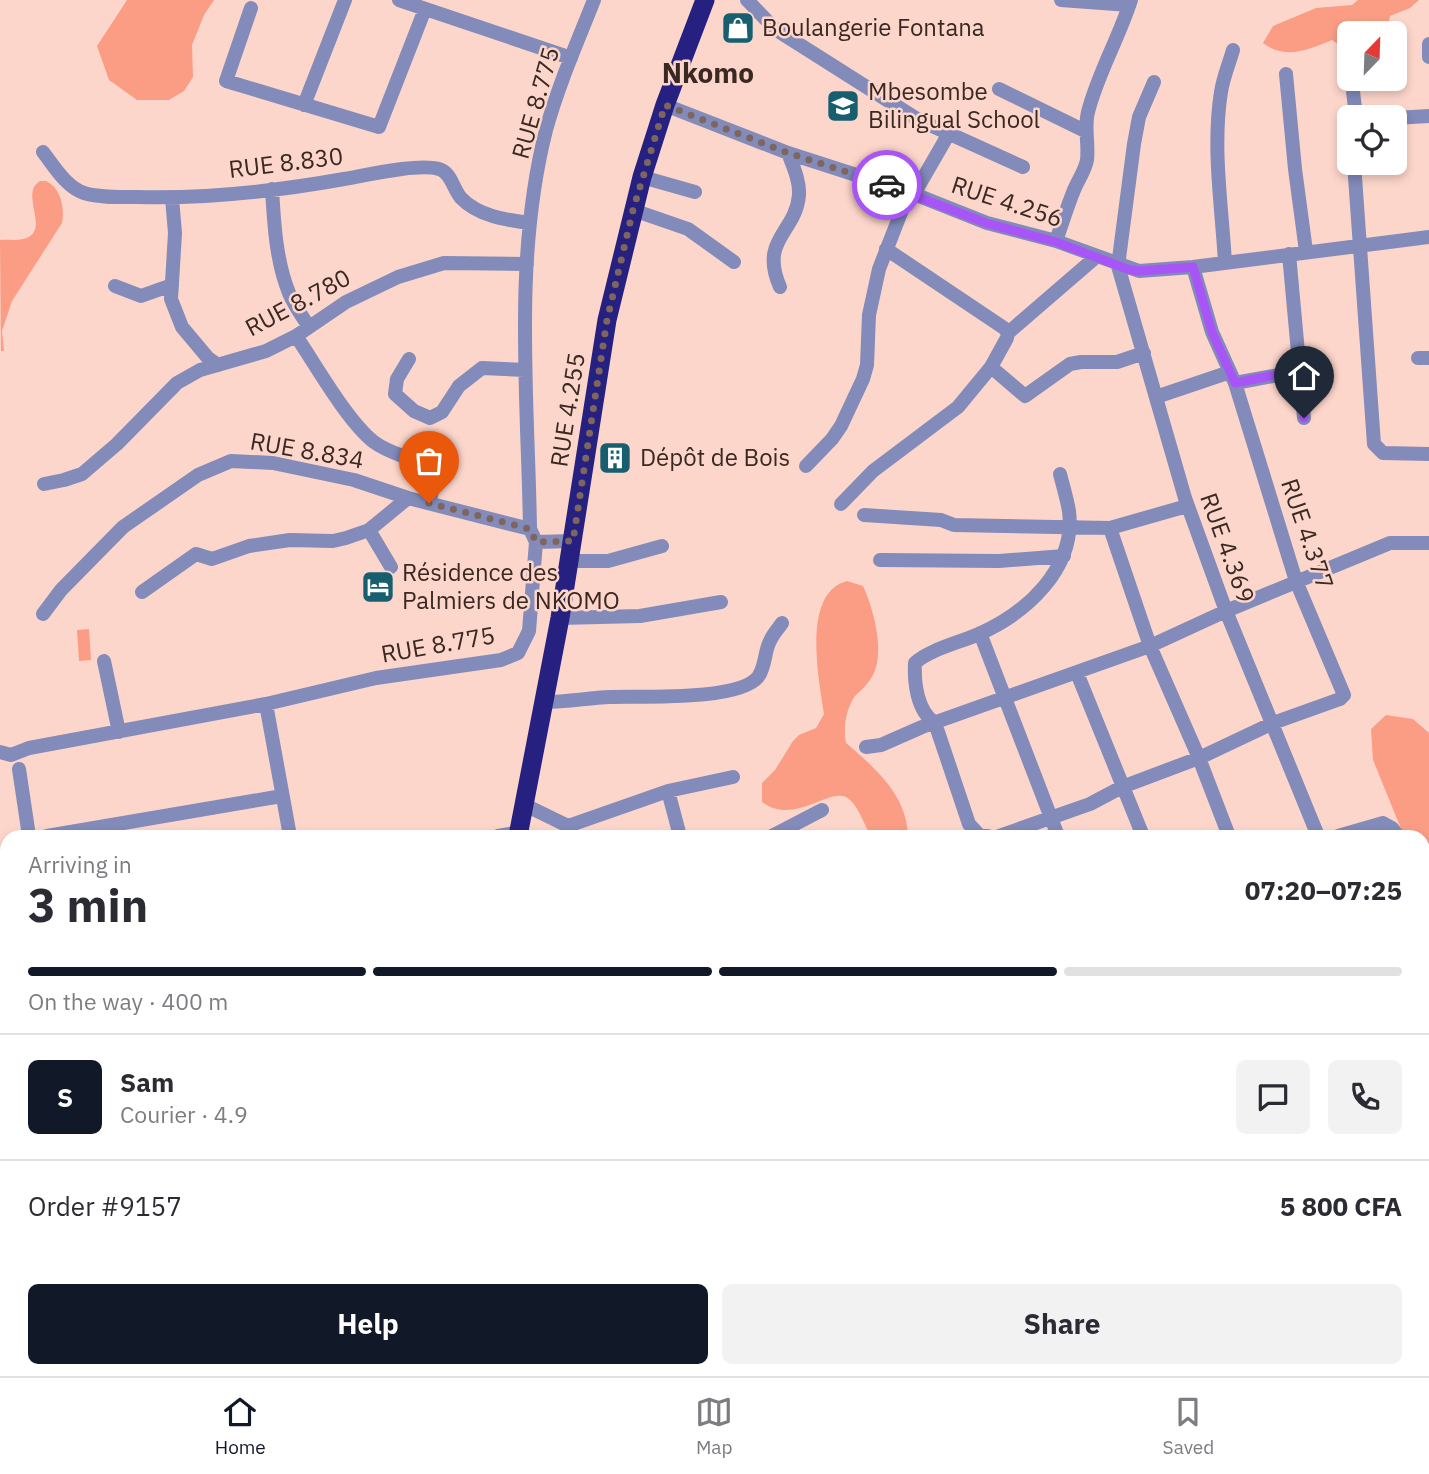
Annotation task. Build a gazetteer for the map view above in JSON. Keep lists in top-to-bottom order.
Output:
{
  "streets": {
    "highway": ["RUE 4.255"],
    "street": [
      "RUE 8.775",
      "RUE 8.830",
      "RUE 4.256",
      "RUE 8.780",
      "RUE 8.834",
      "RUE 4.377",
      "RUE 4.369"
    ]
  },
  "crossings": [
    ["RUE 8.775", "RUE 8.830"],
    ["RUE 8.775", "RUE 8.780"],
    ["RUE 8.775", "RUE 8.834"],
    ["RUE 4.256", "RUE 4.255"],
    ["RUE 4.256", "RUE 4.377"],
    ["RUE 4.256", "RUE 4.369"],
    ["RUE 4.255", "RUE 8.834"],
    ["RUE 4.377", "RUE 4.369"]
  ],
  "districts": ["Nkomo"],
  "places": {
    "shop": ["Boulangerie Fontana"],
    "school or university": ["Mbesombe Bilingual School"],
    "building": ["Dépôt de Bois"],
    "hotel": ["Résidence des Palmiers de NKOMO"]
  },
  "north": "top right",
  "page": {
    "heading": ["3 min", "Arriving in", "07:20–07:25"],
    "panel": [
      "Sam",
      "Courier · 4.9",
      "Order #9157",
      "5 800 CFA"
    ],
    "bar": "On the way · 400 m",
    "round": "S",
    "buttons": ["Help", "Share"],
    "tabs": ["Home", "Map", "Saved"]
  }
}
